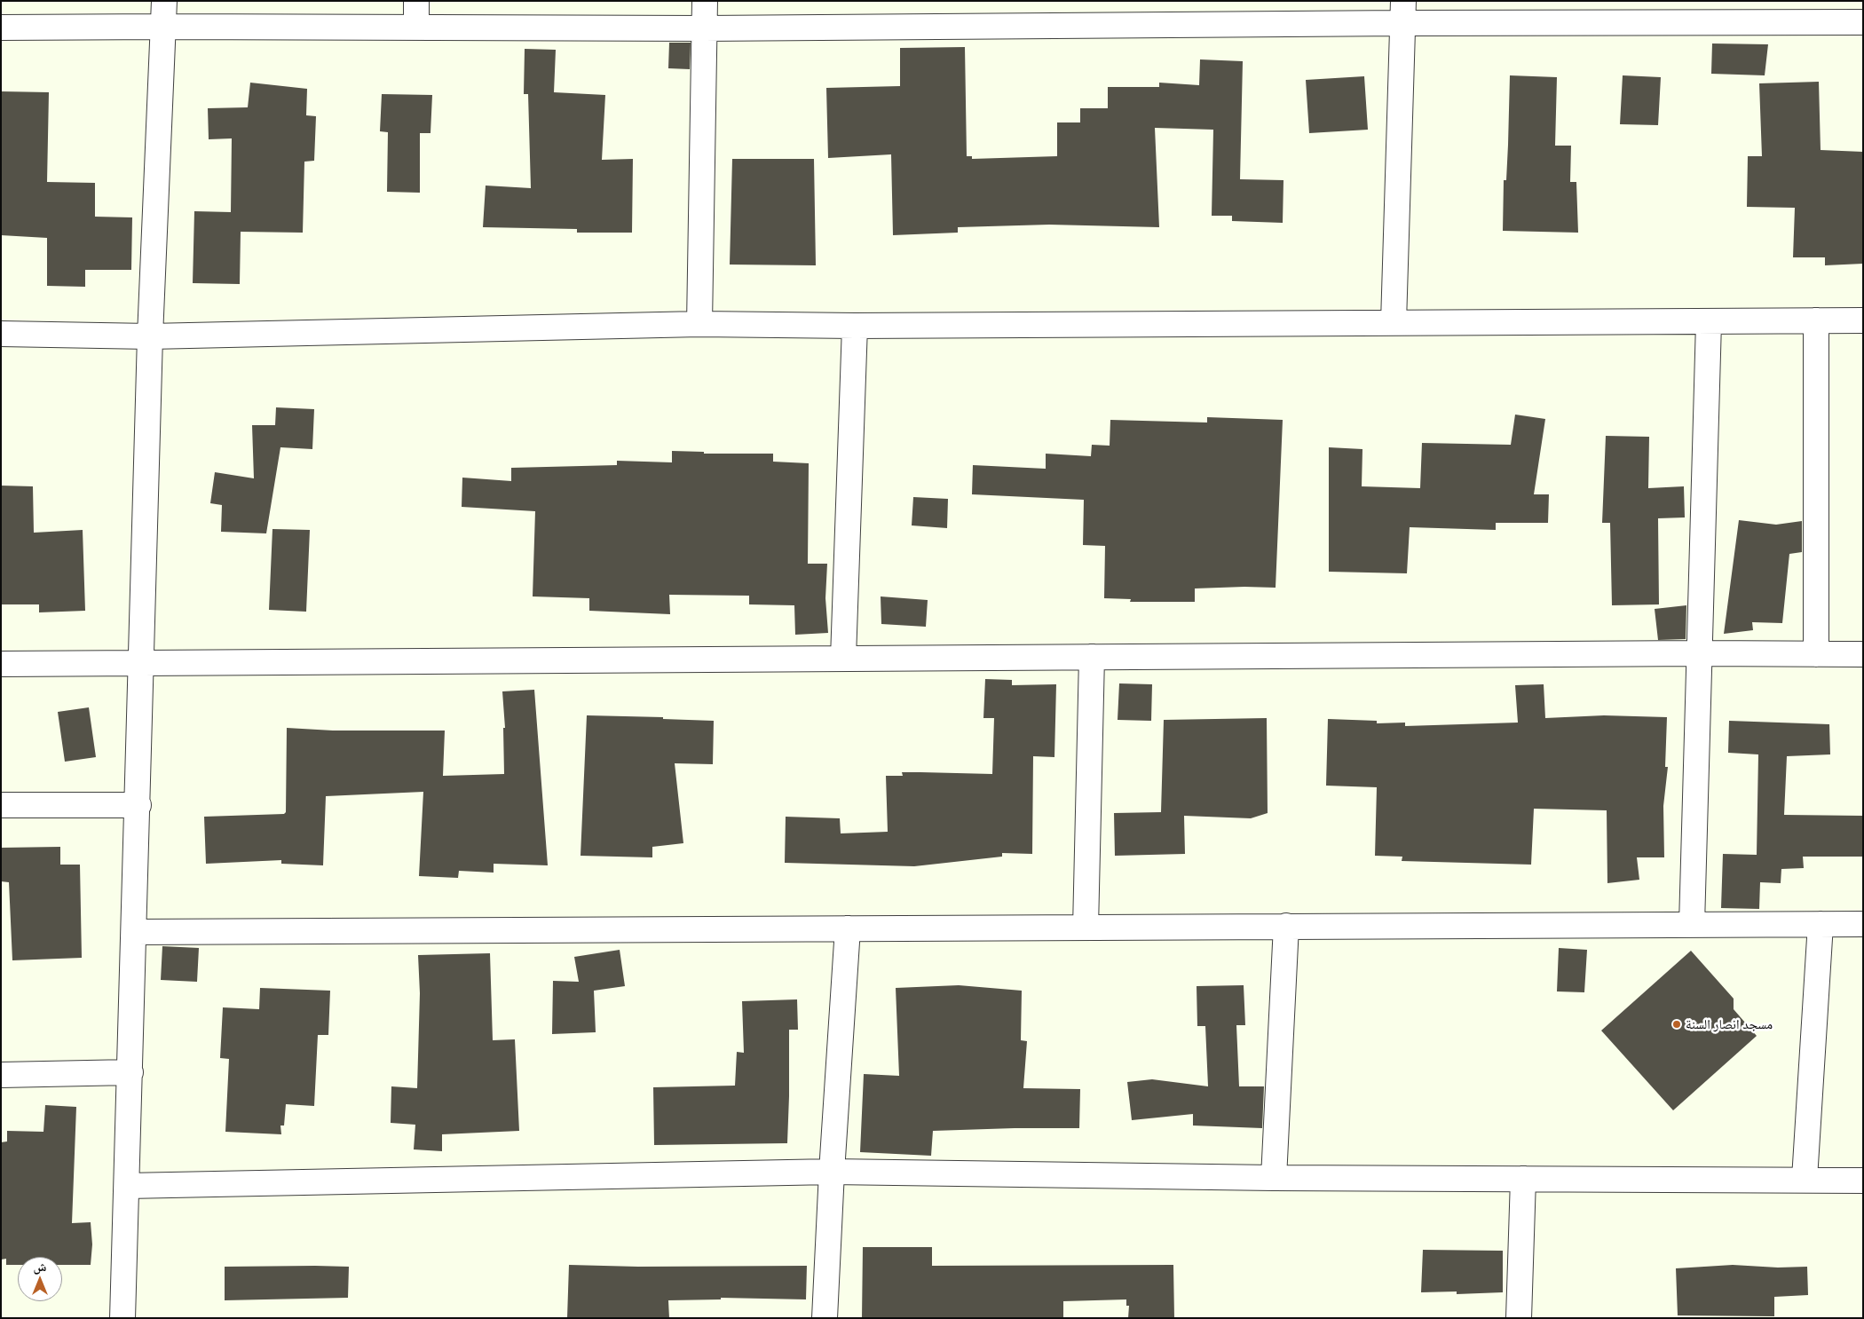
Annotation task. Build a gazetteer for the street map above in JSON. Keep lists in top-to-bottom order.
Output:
{
  "places": ["مسجد انصار السنة"],
  "north": "top"
}
